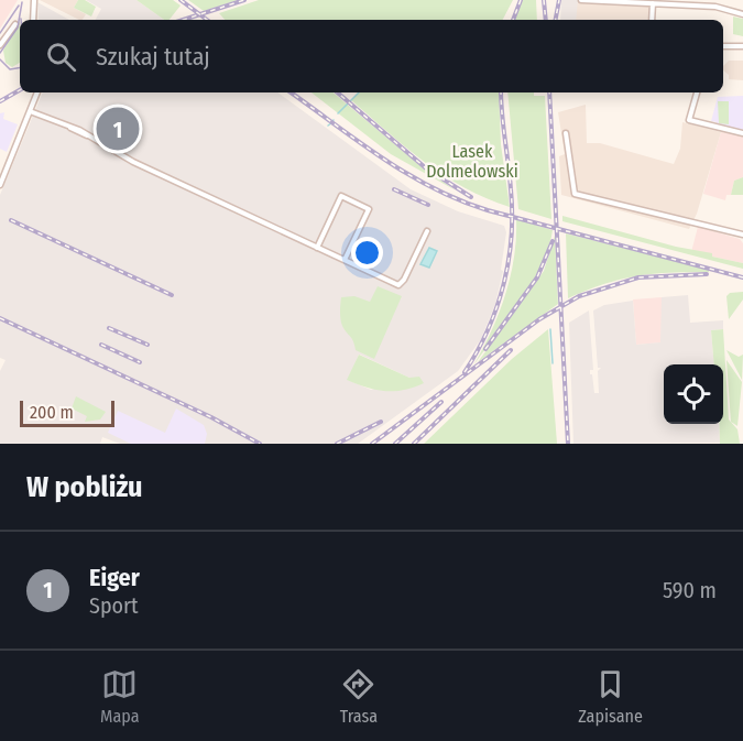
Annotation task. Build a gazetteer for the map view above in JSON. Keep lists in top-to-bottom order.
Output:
{
  "parks": ["Lasek Dolmelowski"],
  "scale_bar": "200 m",
  "page": {
    "search": "Szukaj tutaj",
    "pins": "1",
    "scale": "200 m",
    "heading": "W pobliżu",
    "list": [
      {
        "mark": "1",
        "name": "Eiger",
        "note": "Sport",
        "value": "590 m"
      }
    ],
    "nav": ["Mapa", "Trasa", "Zapisane"]
  }
}
